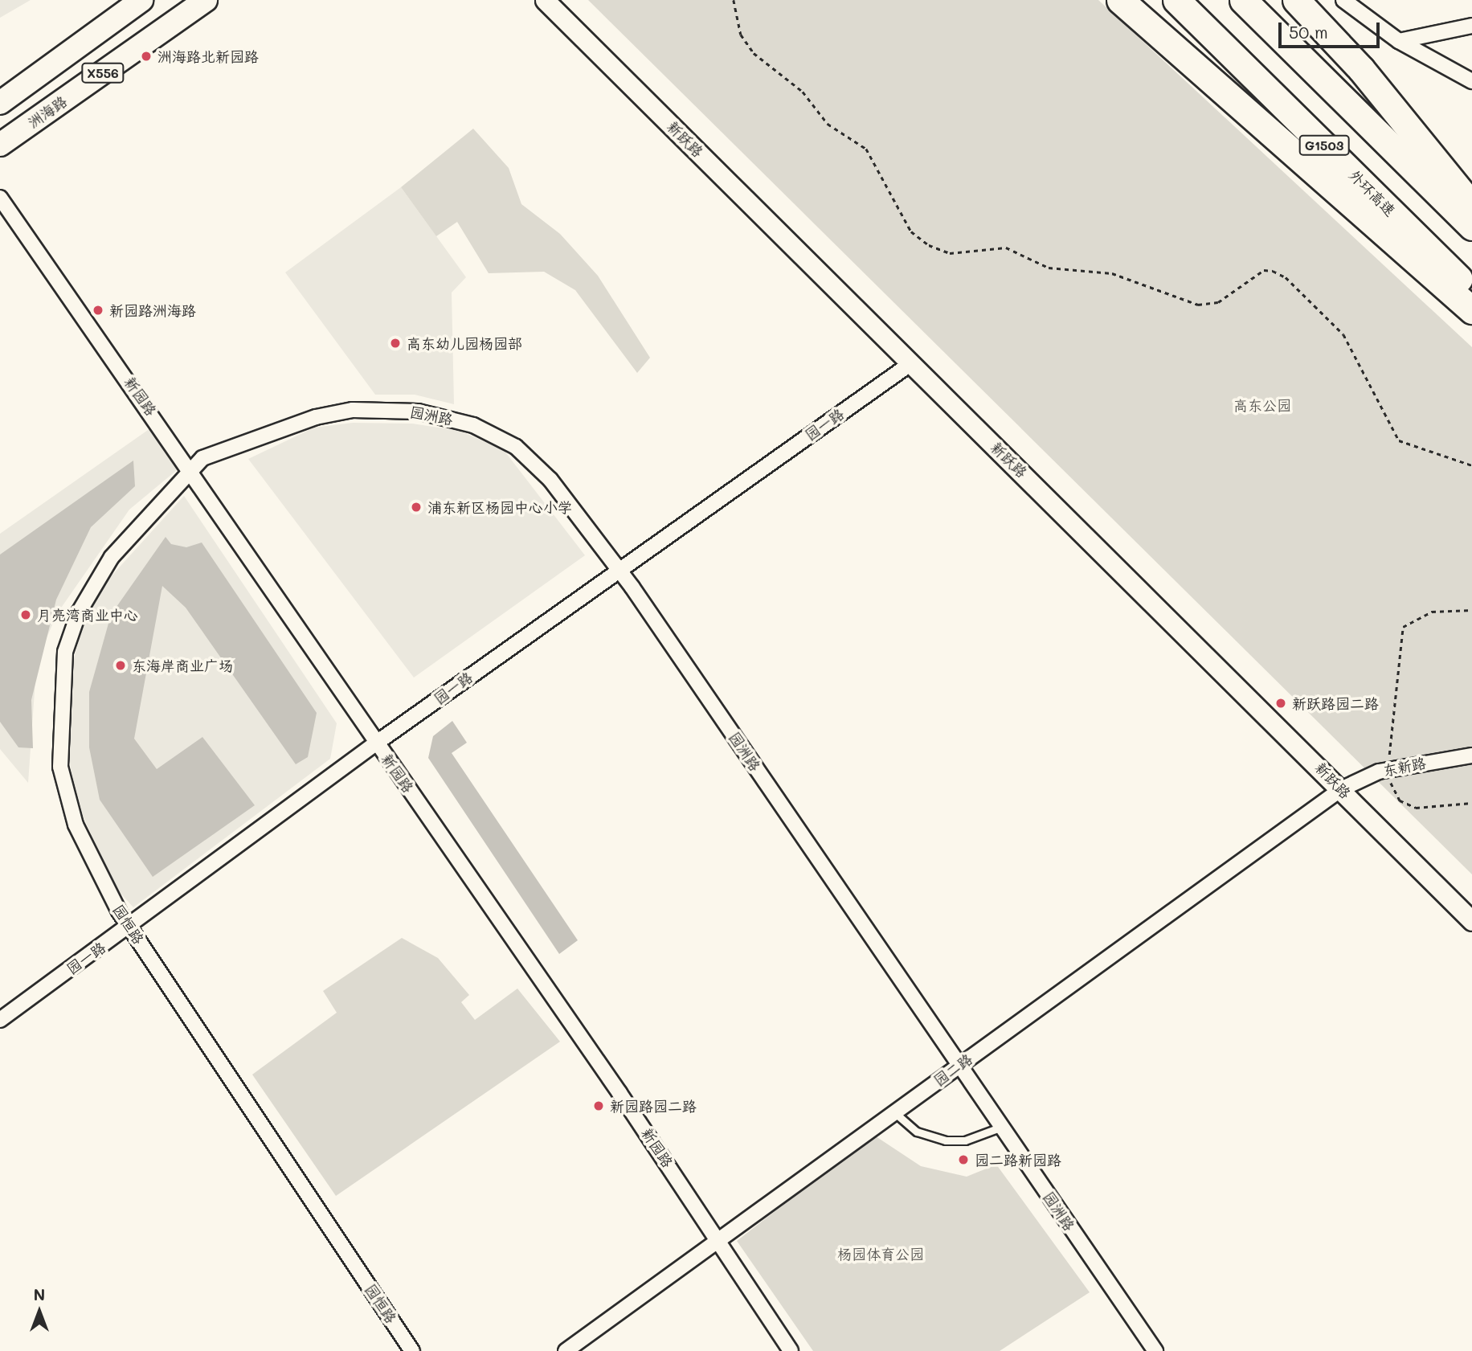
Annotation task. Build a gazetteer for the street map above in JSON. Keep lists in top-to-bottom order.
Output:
{
  "streets": {
    "highway": ["G1503", "外环高速"],
    "main road": ["X556", "洲海路"],
    "street": [
      "新跃路",
      "新园路",
      "园洲路",
      "园一路",
      "东新路",
      "园恒路",
      "园二路"
    ]
  },
  "crossings": [
    ["新跃路", "园一路"],
    ["新跃路", "东新路"],
    ["新跃路", "园二路"],
    ["新园路", "园洲路"],
    ["新园路", "园一路"],
    ["新园路", "园恒路"],
    ["新园路", "园二路"],
    ["园洲路", "园一路"],
    ["园洲路", "园恒路"],
    ["园洲路", "园二路"],
    ["园一路", "园恒路"],
    ["东新路", "园二路"]
  ],
  "parks": ["高东公园", "杨园体育公园"],
  "places": [
    "洲海路北新园路",
    "新园路洲海路",
    "高东幼儿园杨园部",
    "浦东新区杨园中心小学",
    "月亮湾商业中心",
    "东海岸商业广场",
    "新跃路园二路",
    "新园路园二路",
    "园二路新园路"
  ],
  "scale_bar": "50 m",
  "north": "top"
}
